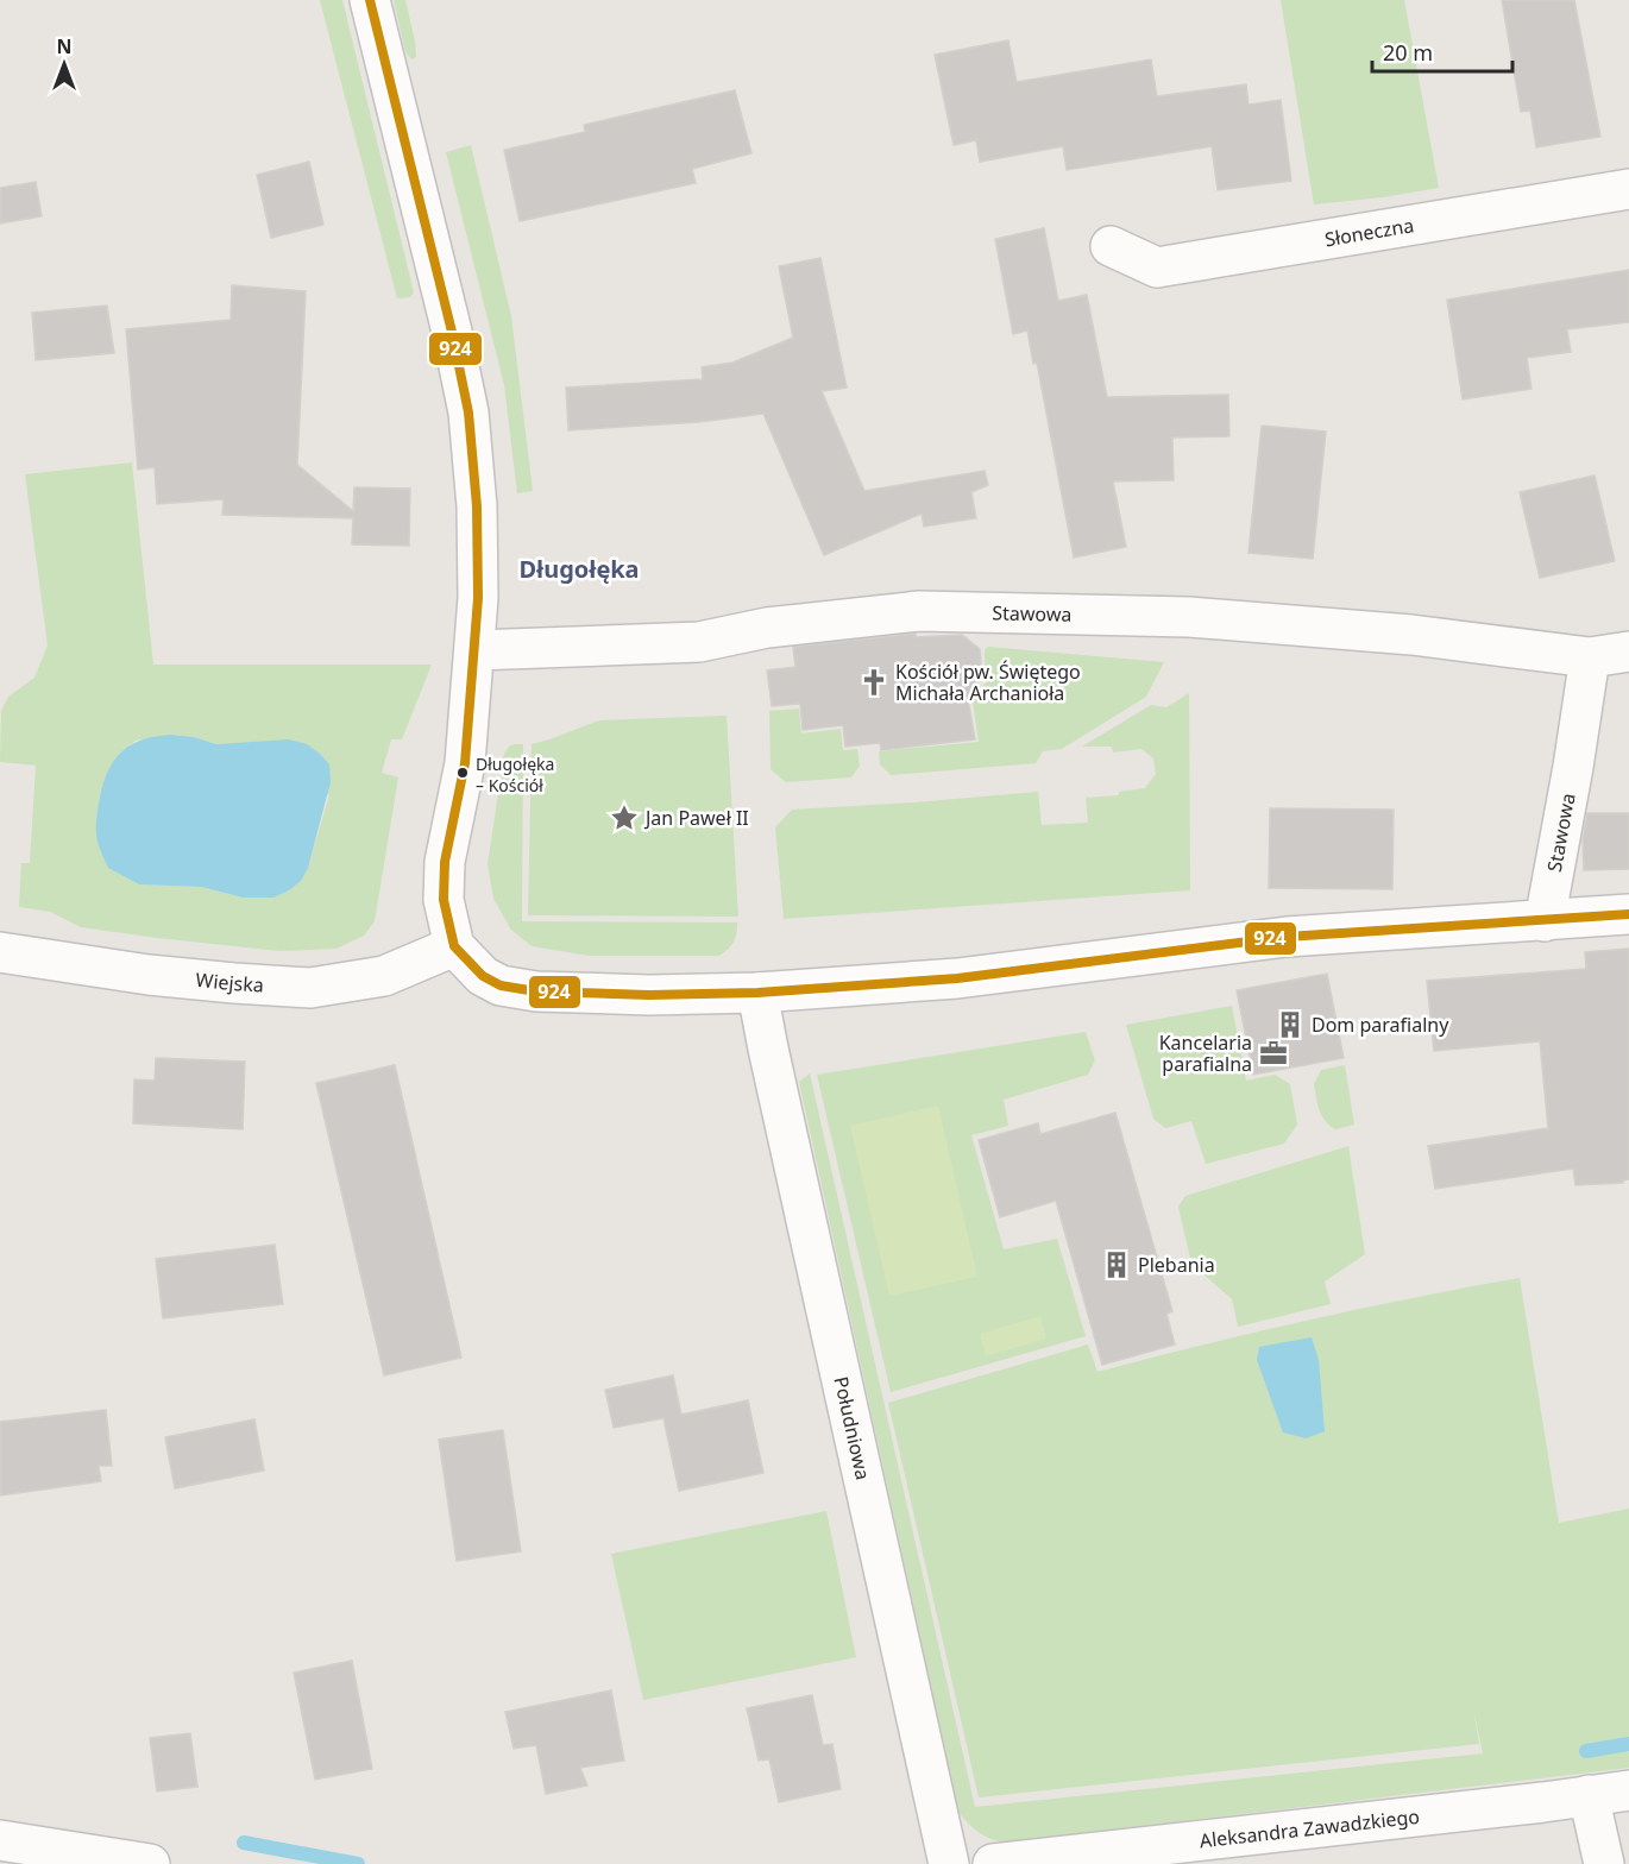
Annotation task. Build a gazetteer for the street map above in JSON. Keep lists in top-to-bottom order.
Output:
{
  "streets": {
    "street": [
      "Słoneczna",
      "Stawowa",
      "Wiejska",
      "Południowa",
      "Aleksandra Zawadzkiego"
    ]
  },
  "districts": ["Długołęka"],
  "places": {
    "church": ["Kościół pw. Świętego Michała Archanioła"],
    "other": ["Długołęka – Kościół"],
    "place": ["Jan Paweł II"],
    "building": ["Dom parafialny", "Plebania"],
    "office": ["Kancelaria parafialna"]
  },
  "lines": ["transit line 924"],
  "scale_bar": "20 m",
  "north": "top"
}
